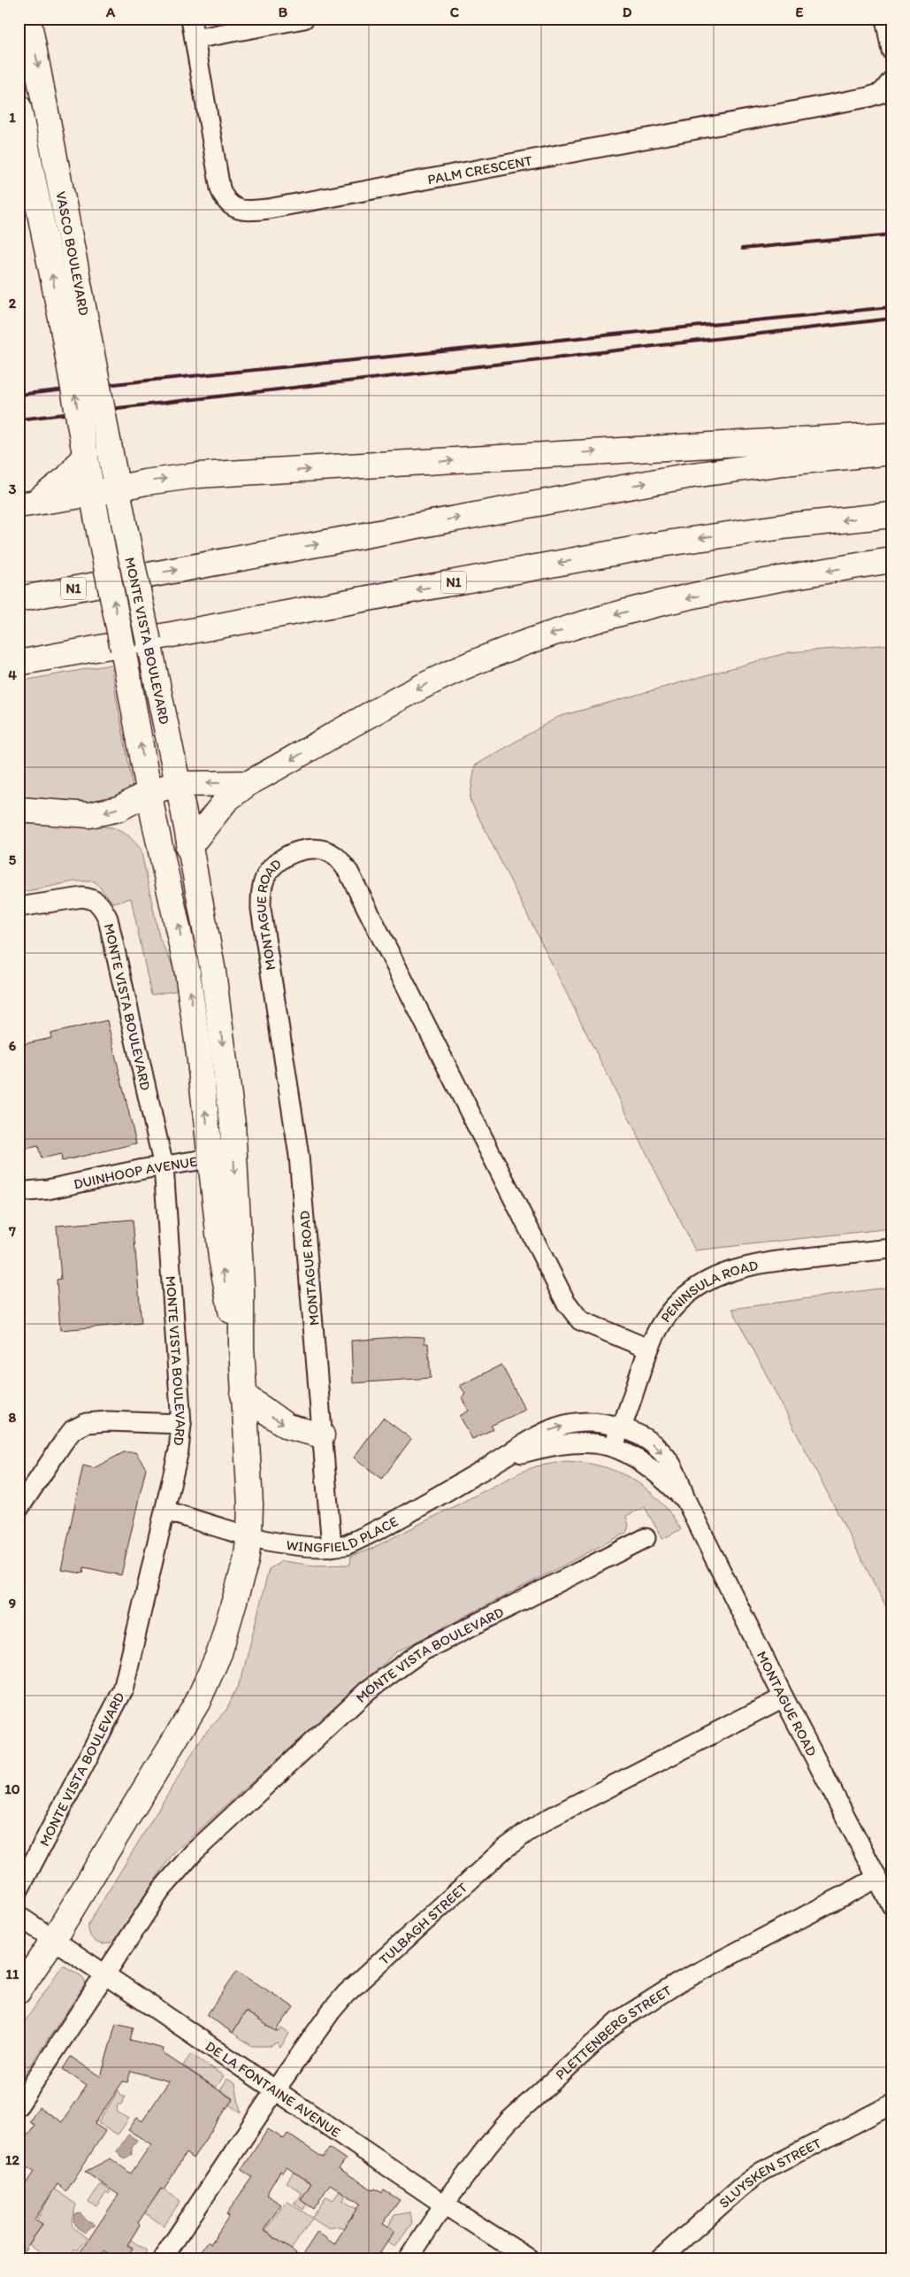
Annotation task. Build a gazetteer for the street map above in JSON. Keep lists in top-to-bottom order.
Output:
{
  "streets": {
    "main road": ["VASCO BOULEVARD", "N1", "MONTE VISTA BOULEVARD"],
    "street": [
      "PALM CRESCENT",
      "MONTAGUE ROAD",
      "DUINHOOP AVENUE",
      "PENINSULA ROAD",
      "WINGFIELD PLACE",
      "TULBAGH STREET",
      "PLETTENBERG STREET",
      "DE LA FONTAINE AVENUE",
      "SLUYSKEN STREET"
    ]
  },
  "crossings": [
    ["VASCO BOULEVARD", "MONTE VISTA BOULEVARD"],
    ["MONTE VISTA BOULEVARD", "DUINHOOP AVENUE"],
    ["MONTE VISTA BOULEVARD", "WINGFIELD PLACE"],
    ["MONTE VISTA BOULEVARD", "DE LA FONTAINE AVENUE"],
    ["MONTAGUE ROAD", "PENINSULA ROAD"],
    ["MONTAGUE ROAD", "WINGFIELD PLACE"],
    ["MONTAGUE ROAD", "TULBAGH STREET"],
    ["MONTAGUE ROAD", "PLETTENBERG STREET"],
    ["PENINSULA ROAD", "WINGFIELD PLACE"],
    ["TULBAGH STREET", "DE LA FONTAINE AVENUE"],
    ["PLETTENBERG STREET", "DE LA FONTAINE AVENUE"]
  ],
  "grid": {
    "columns": [
      "A",
      "B",
      "C",
      "D",
      "E"
    ],
    "rows": [
      "1",
      "2",
      "3",
      "4",
      "5",
      "6",
      "7",
      "8",
      "9",
      "10",
      "11",
      "12"
    ]
  }
}
